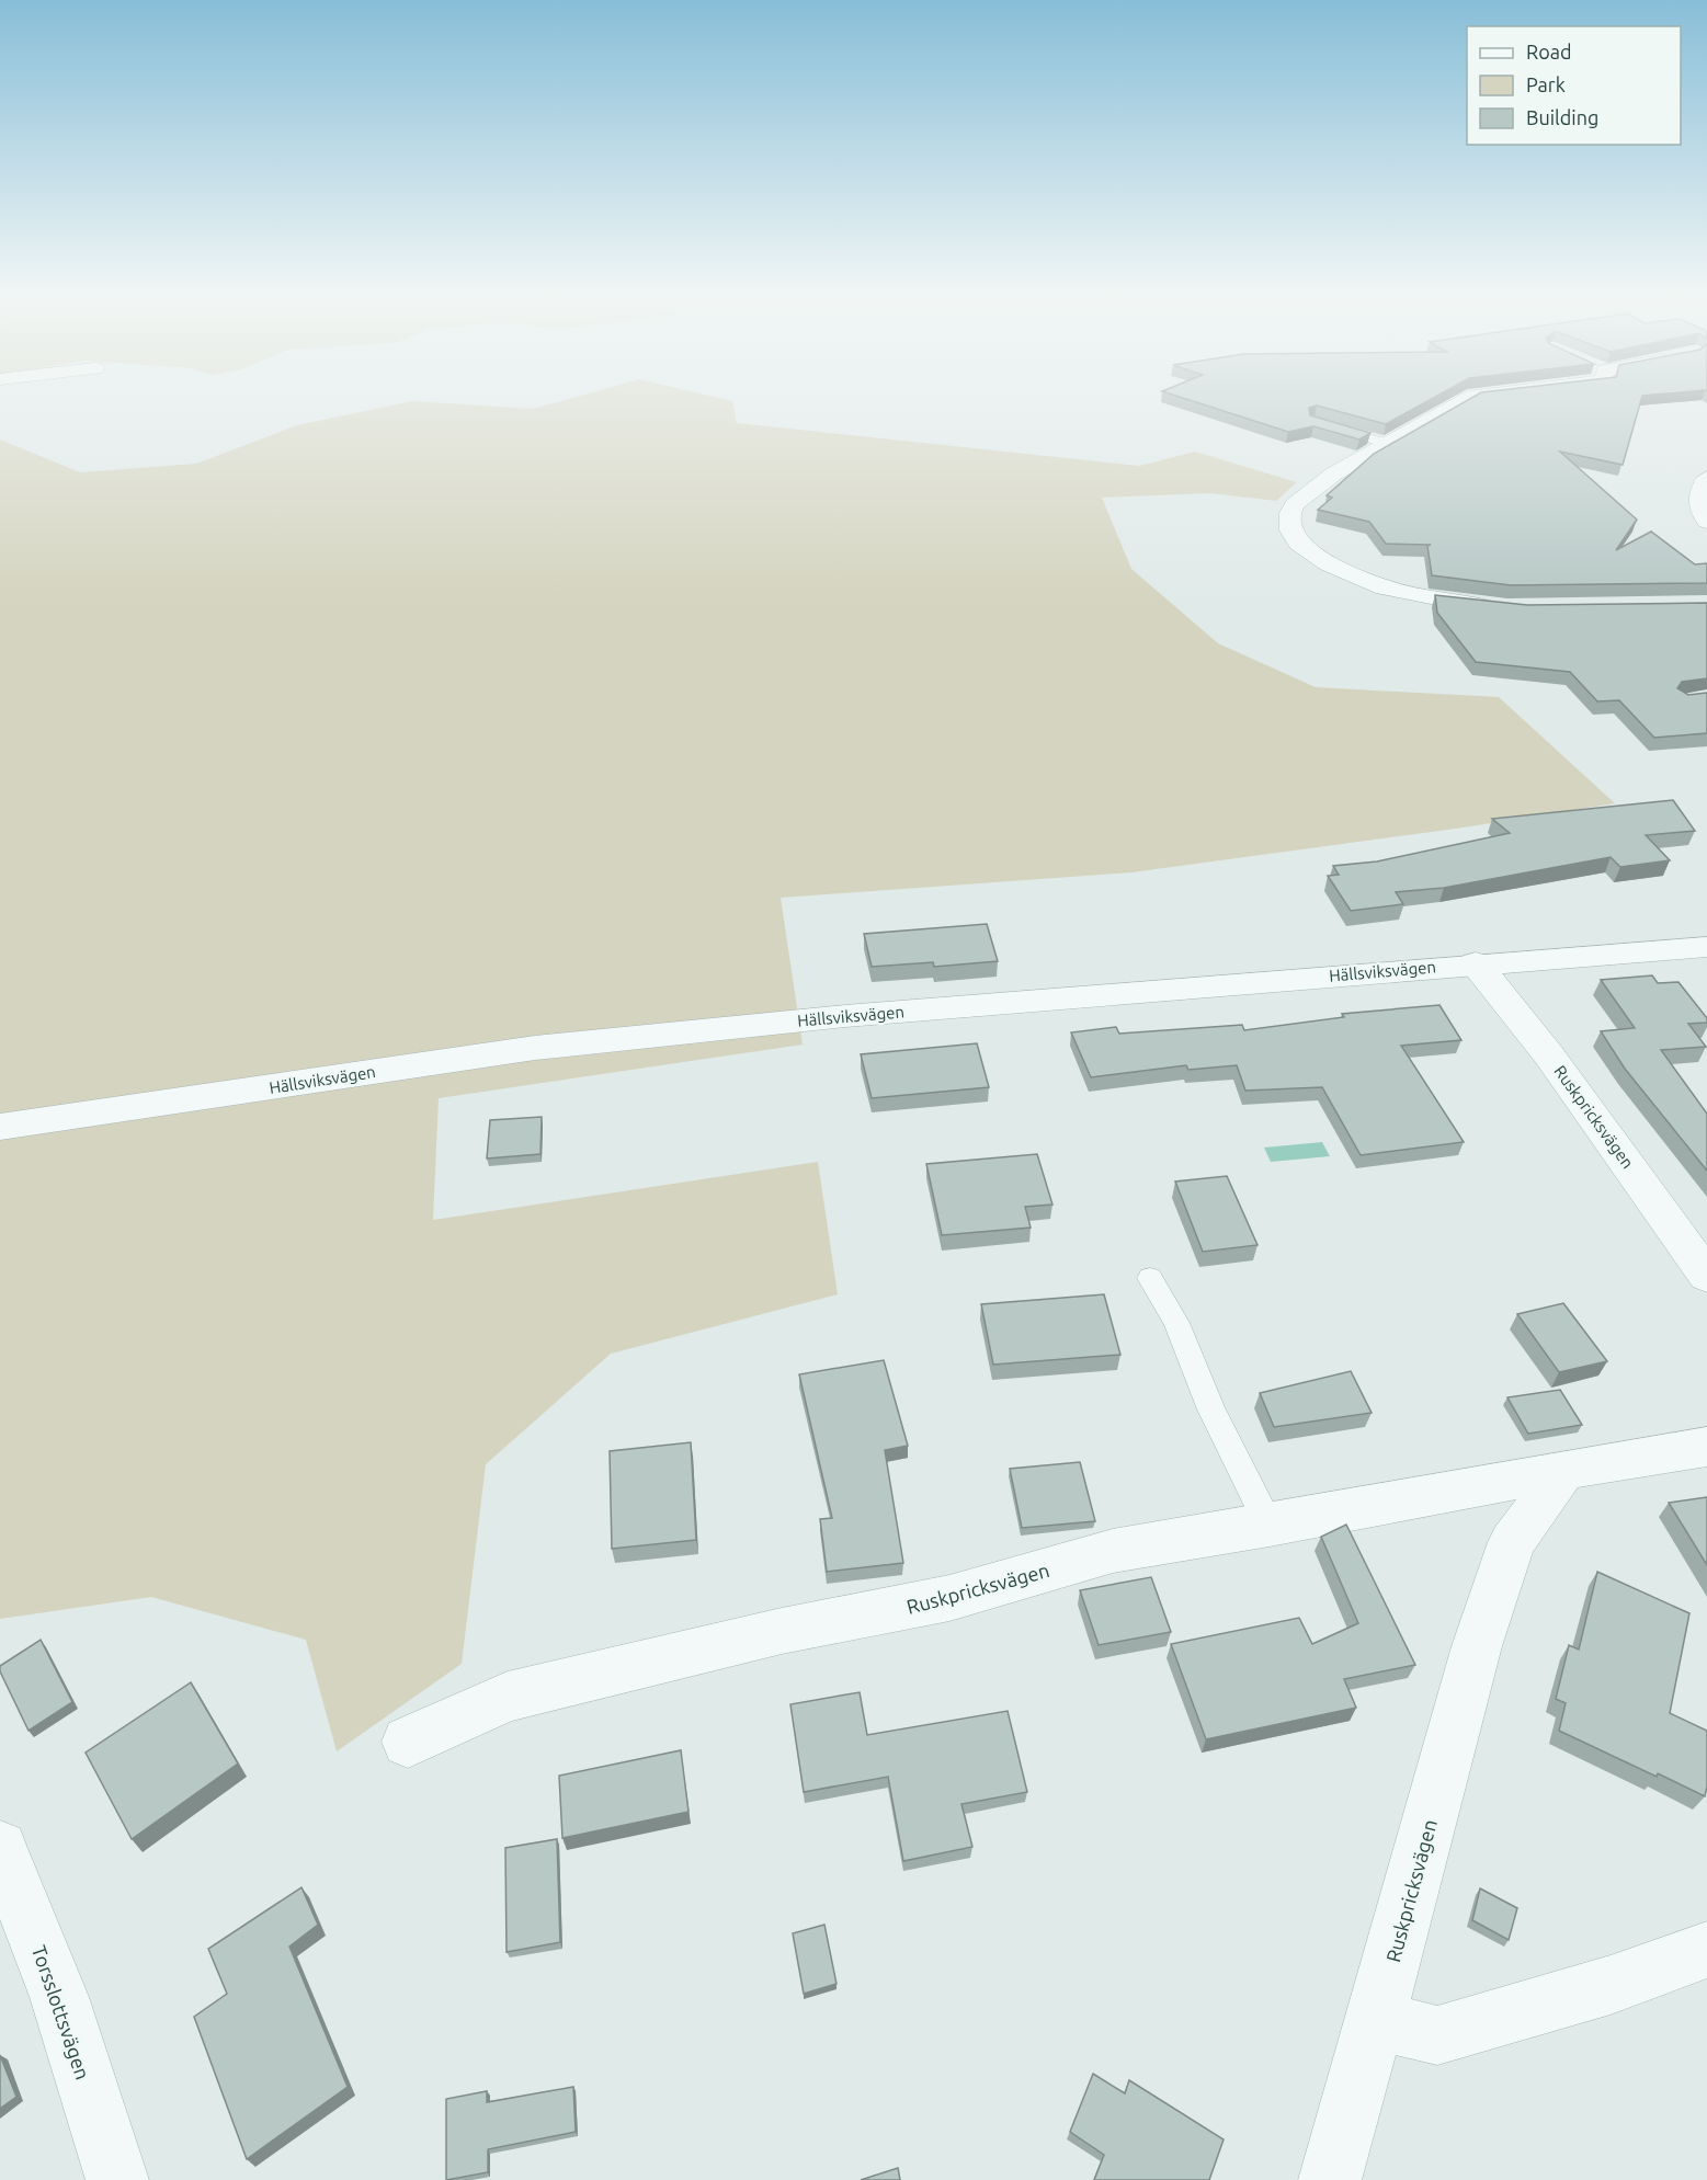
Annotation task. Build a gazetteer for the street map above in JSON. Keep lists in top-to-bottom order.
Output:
{
  "streets": {
    "street": ["Hällsviksvägen", "Ruskpricksvägen", "Torsslottsvägen"]
  },
  "crossings": [
    ["Hällsviksvägen", "Ruskpricksvägen"]
  ],
  "legend": ["Road", "Park", "Building"]
}
